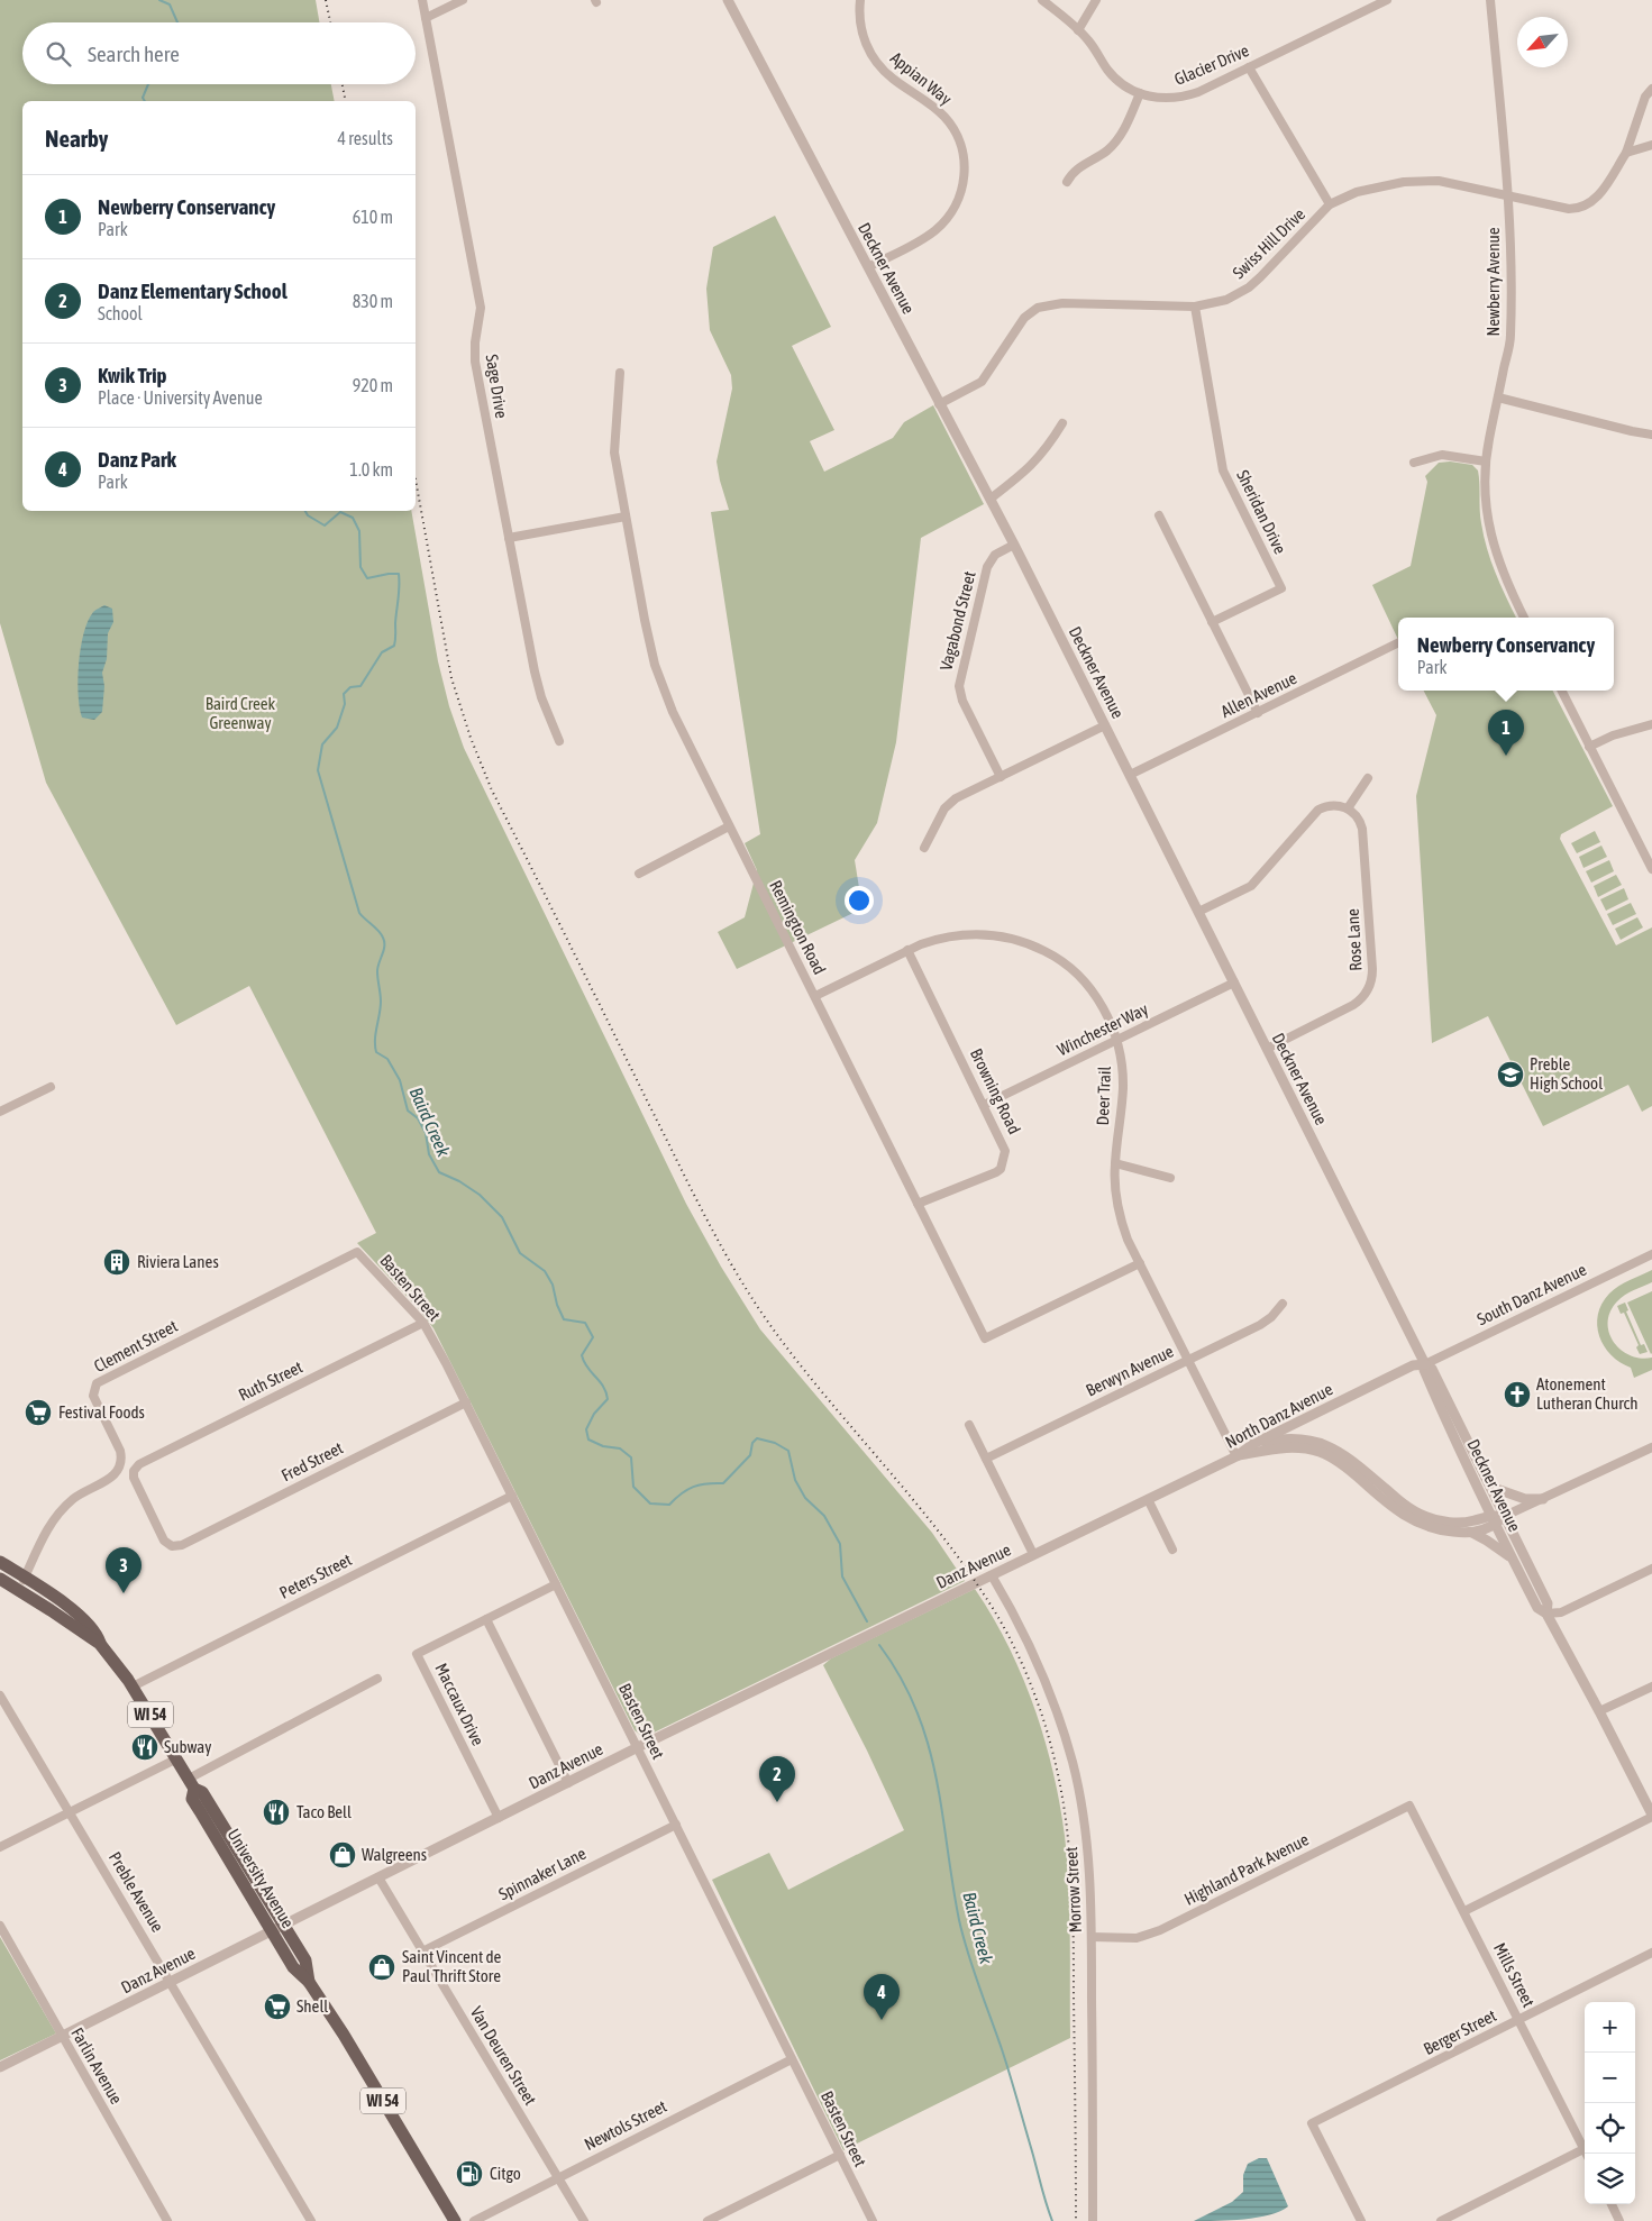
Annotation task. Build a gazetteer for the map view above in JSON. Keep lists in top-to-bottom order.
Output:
{
  "streets": {
    "main road": ["WI 54", "University Avenue"],
    "street": [
      "Glacier Drive",
      "Appian Way",
      "Swiss Hill Drive",
      "Deckner Avenue",
      "Newberry Avenue",
      "Sage Drive",
      "Sheridan Drive",
      "Vagabond Street",
      "Allen Avenue",
      "Remington Road",
      "Rose Lane",
      "Winchester Way",
      "Browning Road",
      "Deer Trail",
      "Basten Street",
      "South Danz Avenue",
      "Clement Street",
      "Berwyn Avenue",
      "Ruth Street",
      "North Danz Avenue",
      "Fred Street",
      "Danz Avenue",
      "Peters Street",
      "Maccaux Drive",
      "Highland Park Avenue",
      "Spinnaker Lane",
      "Morrow Street",
      "Preble Avenue",
      "Mills Street",
      "Berger Street",
      "Van Deuren Street",
      "Farlin Avenue",
      "Newtols Street"
    ]
  },
  "crossings": [
    ["Appian Way", "Deckner Avenue"],
    ["Swiss Hill Drive", "Deckner Avenue"],
    ["Swiss Hill Drive", "Newberry Avenue"],
    ["Swiss Hill Drive", "Sheridan Drive"],
    ["Deckner Avenue", "Vagabond Street"],
    ["Deckner Avenue", "Allen Avenue"],
    ["Deckner Avenue", "Rose Lane"],
    ["Deckner Avenue", "Winchester Way"],
    ["Deckner Avenue", "South Danz Avenue"],
    ["Deckner Avenue", "North Danz Avenue"],
    ["Remington Road", "Browning Road"],
    ["Remington Road", "Deer Trail"],
    ["Winchester Way", "Browning Road"],
    ["Winchester Way", "Deer Trail"],
    ["Browning Road", "Deer Trail"],
    ["Deer Trail", "Berwyn Avenue"],
    ["Deer Trail", "North Danz Avenue"],
    ["Basten Street", "Clement Street"],
    ["Basten Street", "Ruth Street"],
    ["Basten Street", "Fred Street"],
    ["Basten Street", "Danz Avenue"],
    ["Basten Street", "Peters Street"],
    ["Basten Street", "Maccaux Drive"],
    ["Basten Street", "Spinnaker Lane"],
    ["Basten Street", "Newtols Street"],
    ["South Danz Avenue", "North Danz Avenue"],
    ["Clement Street", "University Avenue"],
    ["Ruth Street", "Fred Street"],
    ["North Danz Avenue", "Danz Avenue"],
    ["Danz Avenue", "Maccaux Drive"],
    ["Danz Avenue", "University Avenue"],
    ["Danz Avenue", "Morrow Street"],
    ["Danz Avenue", "Preble Avenue"],
    ["Danz Avenue", "Van Deuren Street"],
    ["Danz Avenue", "Farlin Avenue"],
    ["Peters Street", "University Avenue"],
    ["Highland Park Avenue", "Morrow Street"],
    ["Highland Park Avenue", "Mills Street"],
    ["Spinnaker Lane", "Van Deuren Street"],
    ["Mills Street", "Berger Street"],
    ["Van Deuren Street", "Newtols Street"]
  ],
  "water": ["Baird Creek"],
  "parks": ["Baird Creek Greenway"],
  "places": {
    "school or university": ["Preble High School"],
    "building": ["Riviera Lanes"],
    "church": ["Atonement Lutheran Church"],
    "supermarket": ["Festival Foods", "Shell"],
    "restaurant": ["Subway", "Taco Bell"],
    "shop": ["Walgreens", "Saint Vincent de Paul Thrift Store"],
    "fuel station": ["Citgo"]
  },
  "north": "bottom left",
  "page": {
    "search": "Search here",
    "heading": ["Nearby", "4 results"],
    "list": [
      {
        "mark": "1",
        "name": "Newberry Conservancy",
        "note": "Park",
        "value": "610 m"
      },
      {
        "mark": "2",
        "name": "Danz Elementary School",
        "note": "School",
        "value": "830 m"
      },
      {
        "mark": "3",
        "name": "Kwik Trip",
        "note": "Place · University Avenue",
        "value": "920 m"
      },
      {
        "mark": "4",
        "name": "Danz Park",
        "note": "Park",
        "value": "1.0 km"
      }
    ],
    "popup": ["Newberry Conservancy", "Park"],
    "pins": [
      "1",
      "3",
      "2",
      "4"
    ],
    "map_buttons": ["+", "−"]
  }
}
